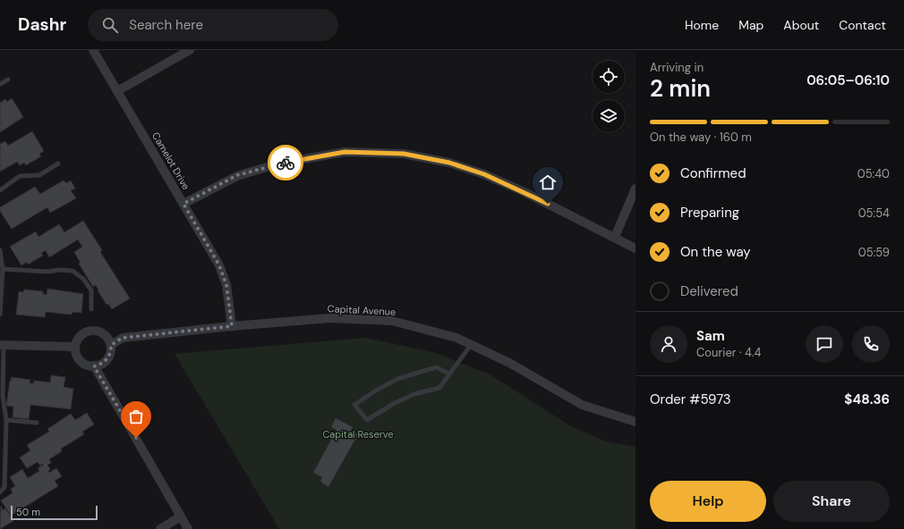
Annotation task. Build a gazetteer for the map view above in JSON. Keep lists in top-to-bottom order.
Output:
{
  "streets": {
    "street": ["Camelot Drive", "Capital Avenue"]
  },
  "crossings": [
    ["Camelot Drive", "Capital Avenue"]
  ],
  "parks": ["Capital Reserve"],
  "scale_bar": "50 m",
  "page": {
    "header": "Dashr",
    "search": "Search here",
    "nav": [
      "Home",
      "Map",
      "About",
      "Contact"
    ],
    "heading": ["2 min", "Arriving in", "06:05–06:10"],
    "panel": [
      "Sam",
      "Courier · 4.4",
      "Order #5973",
      "$48.36"
    ],
    "bar": "On the way · 160 m",
    "list": [
      ["Confirmed", "05:40"],
      ["Preparing", "05:54"],
      ["On the way", "05:59"],
      "Delivered"
    ],
    "buttons": ["Help", "Share"],
    "scale": "50 m"
  }
}
